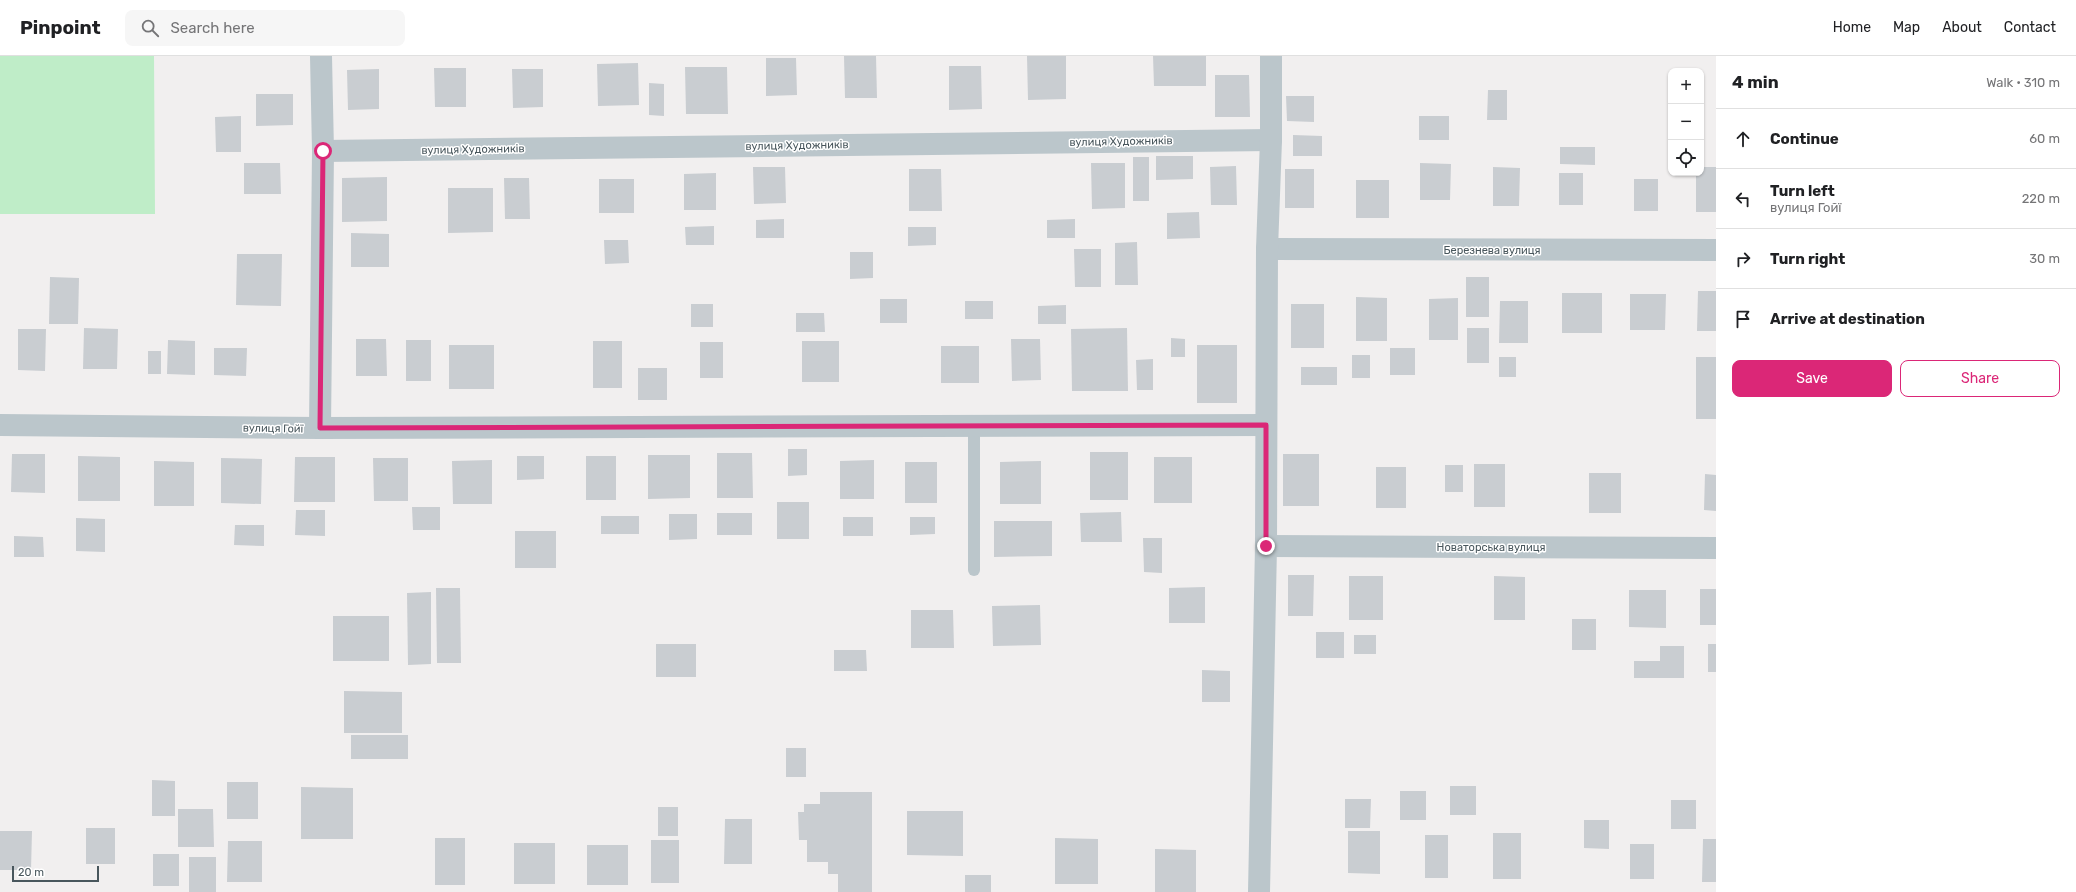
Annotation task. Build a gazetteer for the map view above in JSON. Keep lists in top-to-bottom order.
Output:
{
  "streets": {
    "street": [
      "вулиця Художників",
      "Березнева вулиця",
      "вулиця Гойї",
      "Новаторська вулиця"
    ]
  },
  "scale_bar": "20 m",
  "page": {
    "header": "Pinpoint",
    "search": "Search here",
    "nav": [
      "Home",
      "Map",
      "About",
      "Contact"
    ],
    "heading": ["4 min", "Walk · 310 m"],
    "map_buttons": ["+", "−"],
    "list": [
      ["Continue", "60 m"],
      ["Turn left", "вулиця Гойї", "220 m"],
      ["Turn right", "30 m"],
      "Arrive at destination"
    ],
    "buttons": ["Save", "Share"],
    "scale": "20 m"
  }
}
